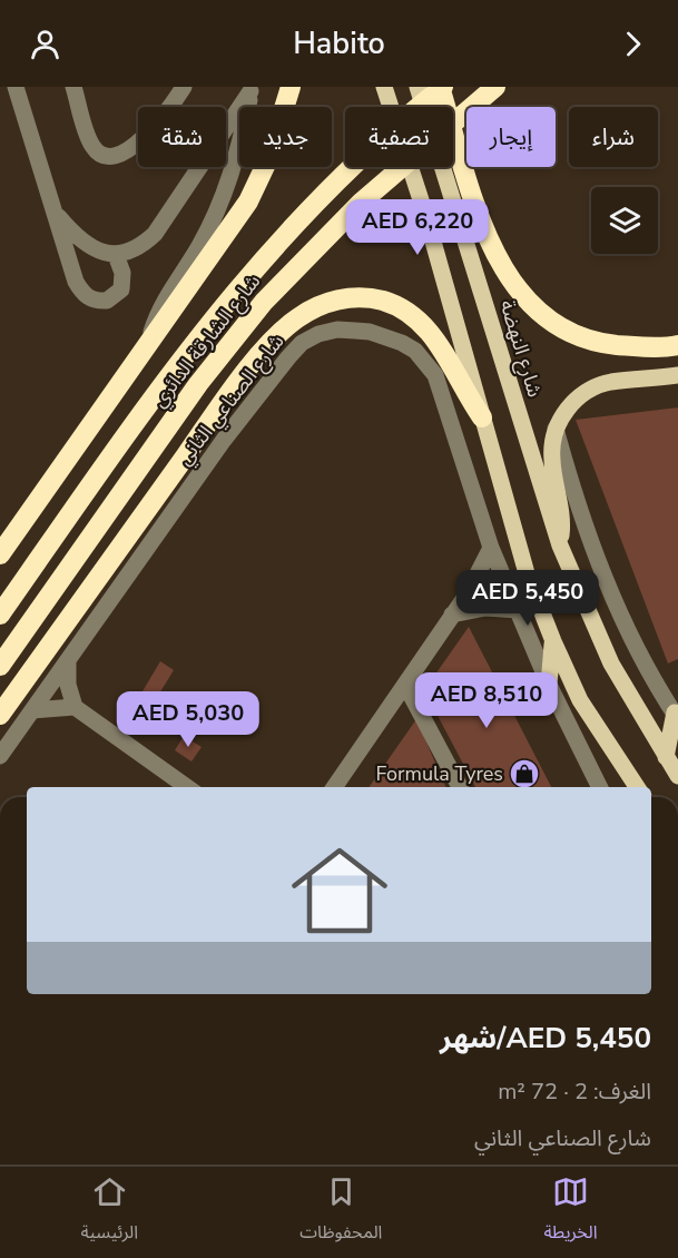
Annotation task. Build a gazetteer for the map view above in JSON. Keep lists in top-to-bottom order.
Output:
{
  "streets": {
    "highway": ["شارع الشارقة الدائري"],
    "main road": ["شارع النهضة"],
    "street": ["شارع الصناعي الثاني"]
  },
  "places": {
    "shop": ["Formula Tyres"]
  },
  "page": {
    "header": "Habito",
    "chip": [
      "شراء",
      "إيجار",
      "تصفية",
      "جديد",
      "شقة"
    ],
    "price": [
      "AED 6,220",
      "AED 5,450",
      "AED 8,510",
      "AED 5,030"
    ],
    "list": [
      {
        "name": "AED 5,450/شهر",
        "note": "الغرف: 2 · 72 m² · شارع الصناعي الثاني"
      }
    ],
    "tabs": ["الخريطة", "المحفوظات", "الرئيسية"]
  }
}
